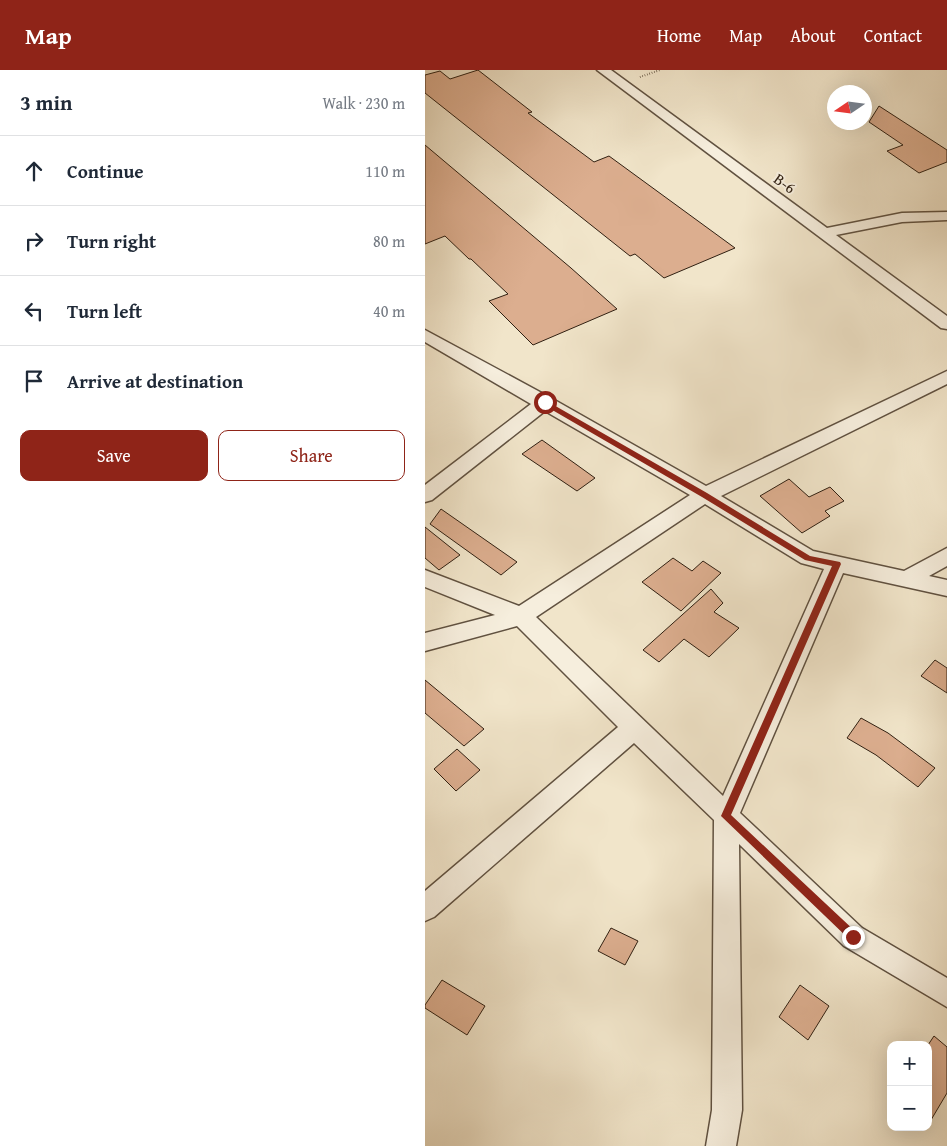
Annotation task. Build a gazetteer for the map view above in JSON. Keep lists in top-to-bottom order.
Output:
{
  "streets": {
    "street": ["B-6"]
  },
  "north": "left",
  "page": {
    "header": "Map",
    "nav": [
      "Home",
      "Map",
      "About",
      "Contact"
    ],
    "heading": ["3 min", "Walk · 230 m"],
    "list": [
      ["Continue", "110 m"],
      ["Turn right", "80 m"],
      ["Turn left", "40 m"],
      "Arrive at destination"
    ],
    "buttons": ["Save", "Share"],
    "map_buttons": ["+", "−"]
  }
}
